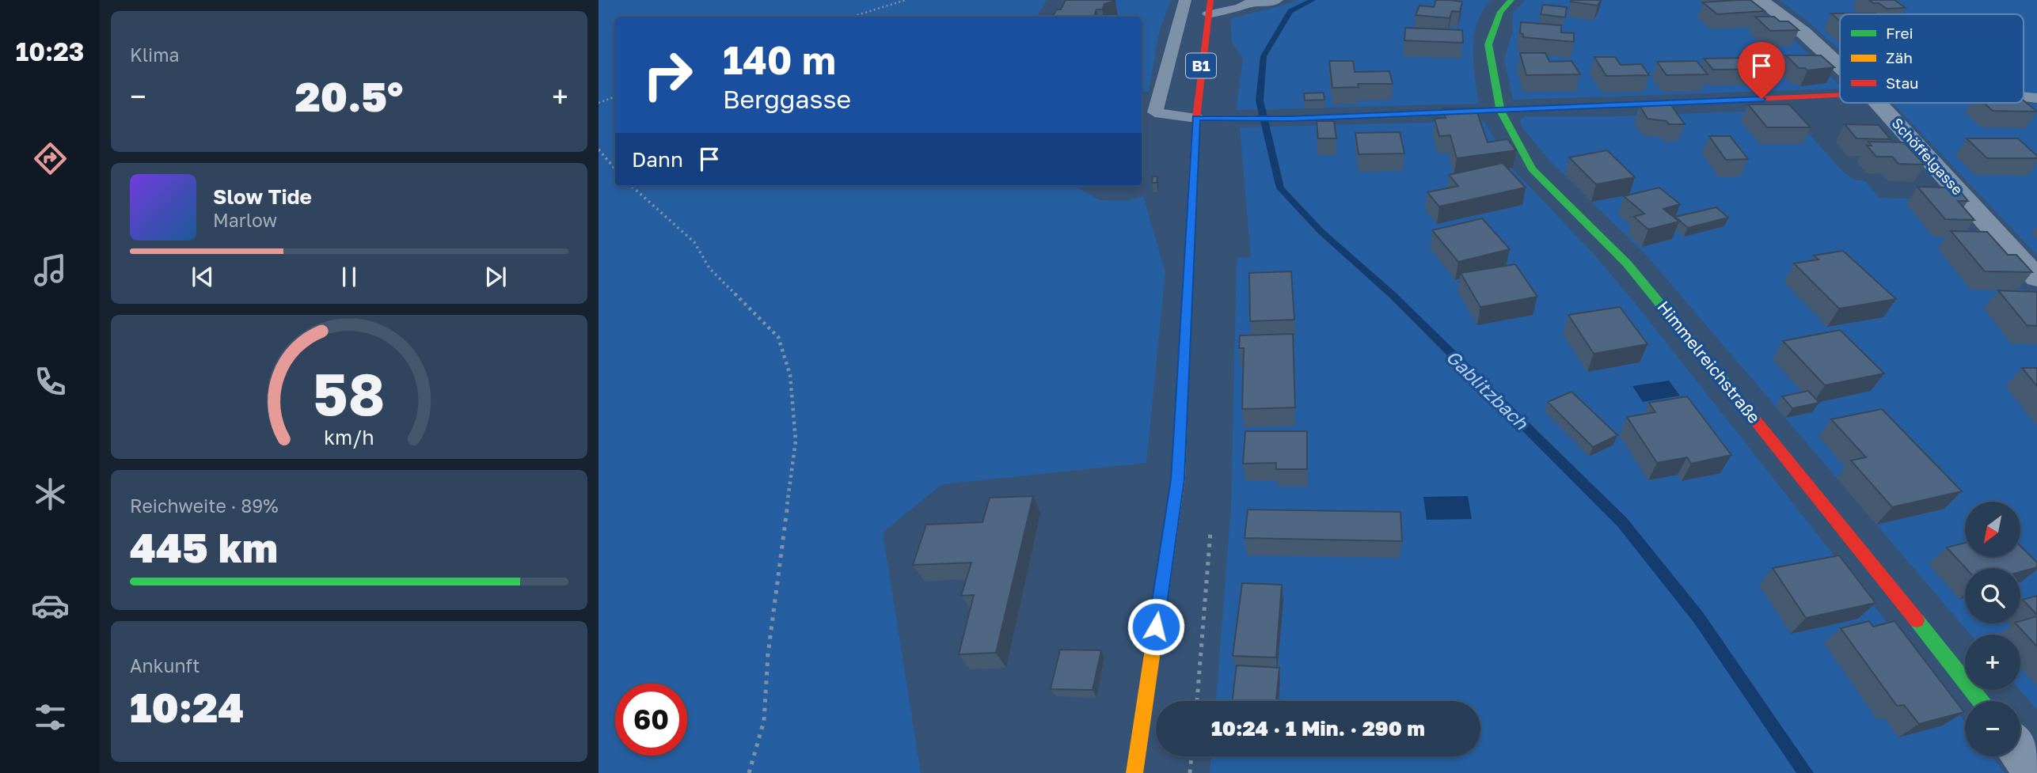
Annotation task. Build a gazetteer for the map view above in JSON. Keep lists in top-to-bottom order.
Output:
{
  "streets": {
    "street": ["B1", "Schöffelgasse", "Himmelreichstraße"]
  },
  "water": ["Gablitzbach"],
  "legend": ["Frei", "Zäh", "Stau"],
  "north": "bottom left",
  "page": {
    "tabs": "10:23",
    "tile": [
      "Klima",
      ["Reichweite · 89%", "445 km"],
      ["Ankunft", "10:24"]
    ],
    "turn": ["140 m", "Berggasse"],
    "heat": ["−", "20.5°", "+"],
    "then": "Dann",
    "song": ["Slow Tide", "Marlow"],
    "map_buttons": ["+", "−"],
    "limit": "60",
    "trip": "10:24 · 1 Min. · 290 m",
    "gauge": ["58", "km/h"]
  }
}
